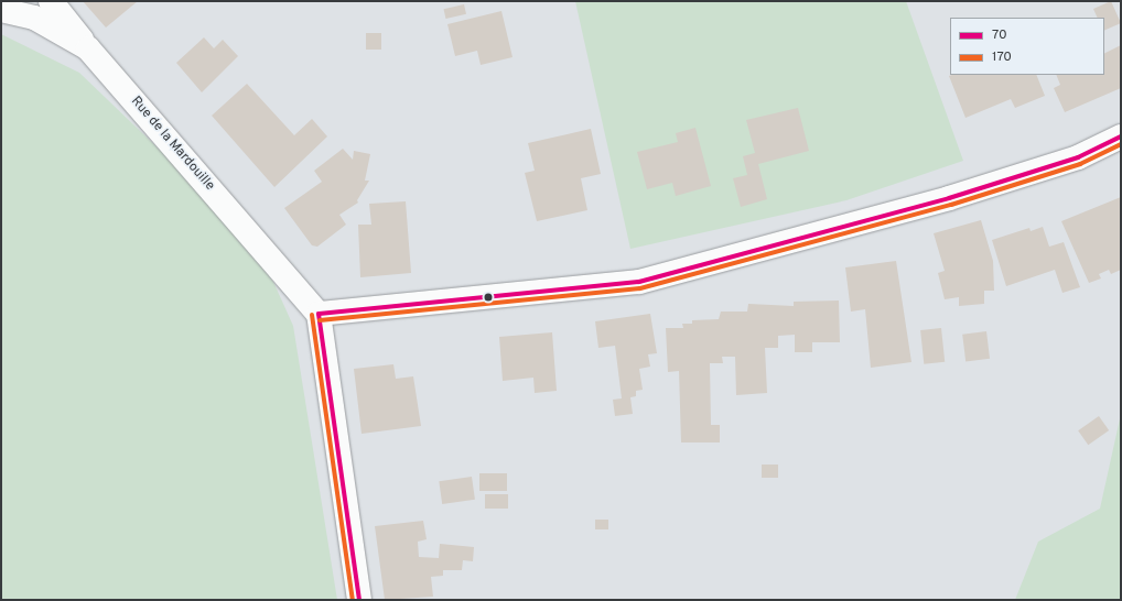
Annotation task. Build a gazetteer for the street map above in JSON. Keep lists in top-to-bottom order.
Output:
{
  "streets": {
    "street": ["Rue de la Mardouille"]
  },
  "lines": ["transit line 70", "transit line 170"],
  "legend": ["70", "170"]
}
